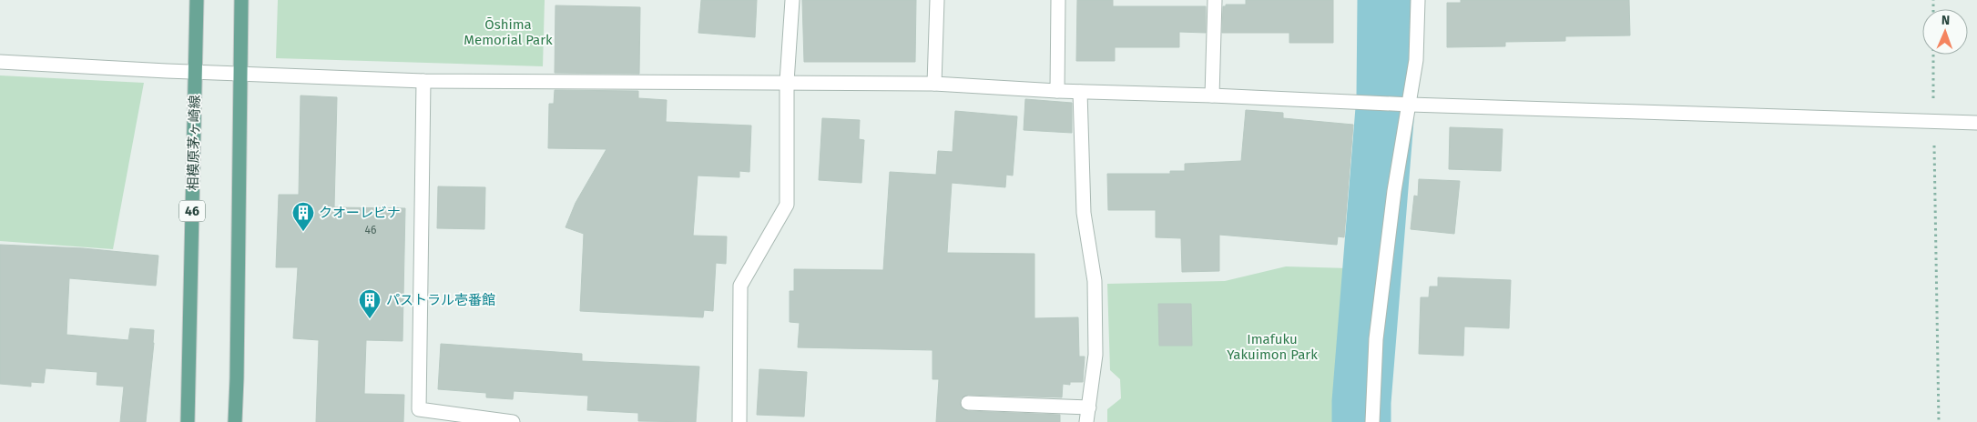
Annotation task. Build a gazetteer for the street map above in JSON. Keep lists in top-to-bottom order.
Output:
{
  "streets": {
    "main road": ["相模原茅ヶ崎線", "46"]
  },
  "parks": ["Ōshima Memorial Park", "Imafuku Yakuimon Park"],
  "places": {
    "building": ["クオーレビナ", "パストラル壱番館"]
  },
  "house_numbers": ["46"],
  "north": "top"
}
